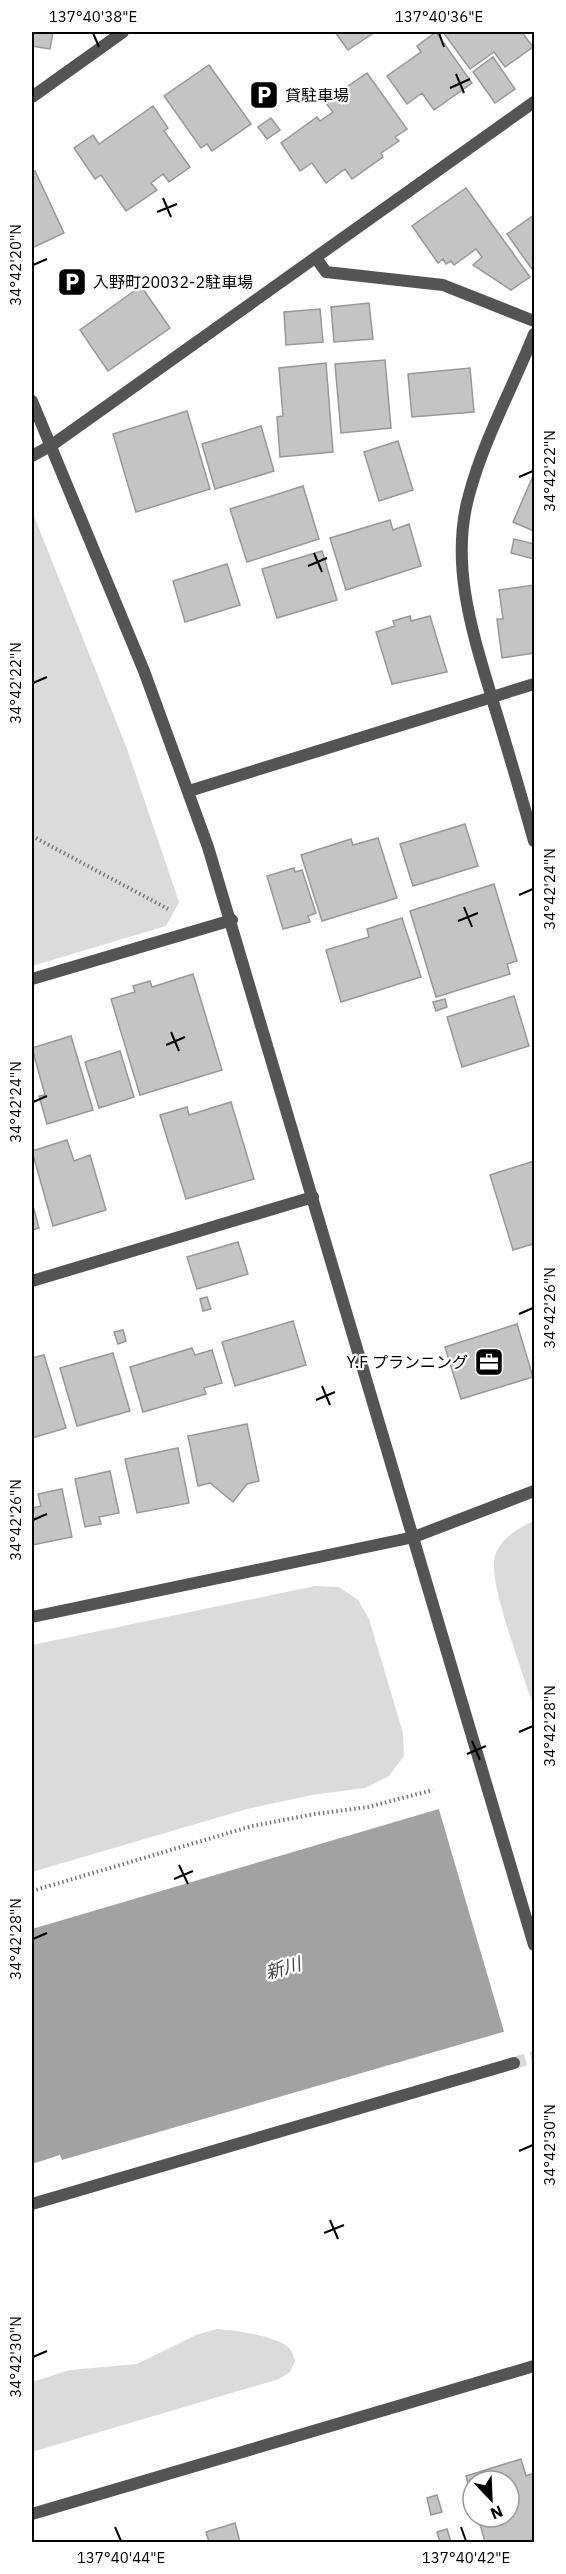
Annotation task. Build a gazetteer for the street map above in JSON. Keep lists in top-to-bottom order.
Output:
{
  "water": ["新川"],
  "places": {
    "parking": ["貸駐車場", "入野町20032-2駐車場"],
    "office": ["Y.F プランニング"]
  },
  "north": "bottom right",
  "coordinates": [
    "137°40'38\"E",
    "137°40'36\"E",
    "34°42'20\"N",
    "34°42'22\"N",
    "34°42'24\"N",
    "34°42'26\"N",
    "34°42'28\"N",
    "34°42'30\"N",
    "137°40'44\"E",
    "137°40'42\"E"
  ]
}
